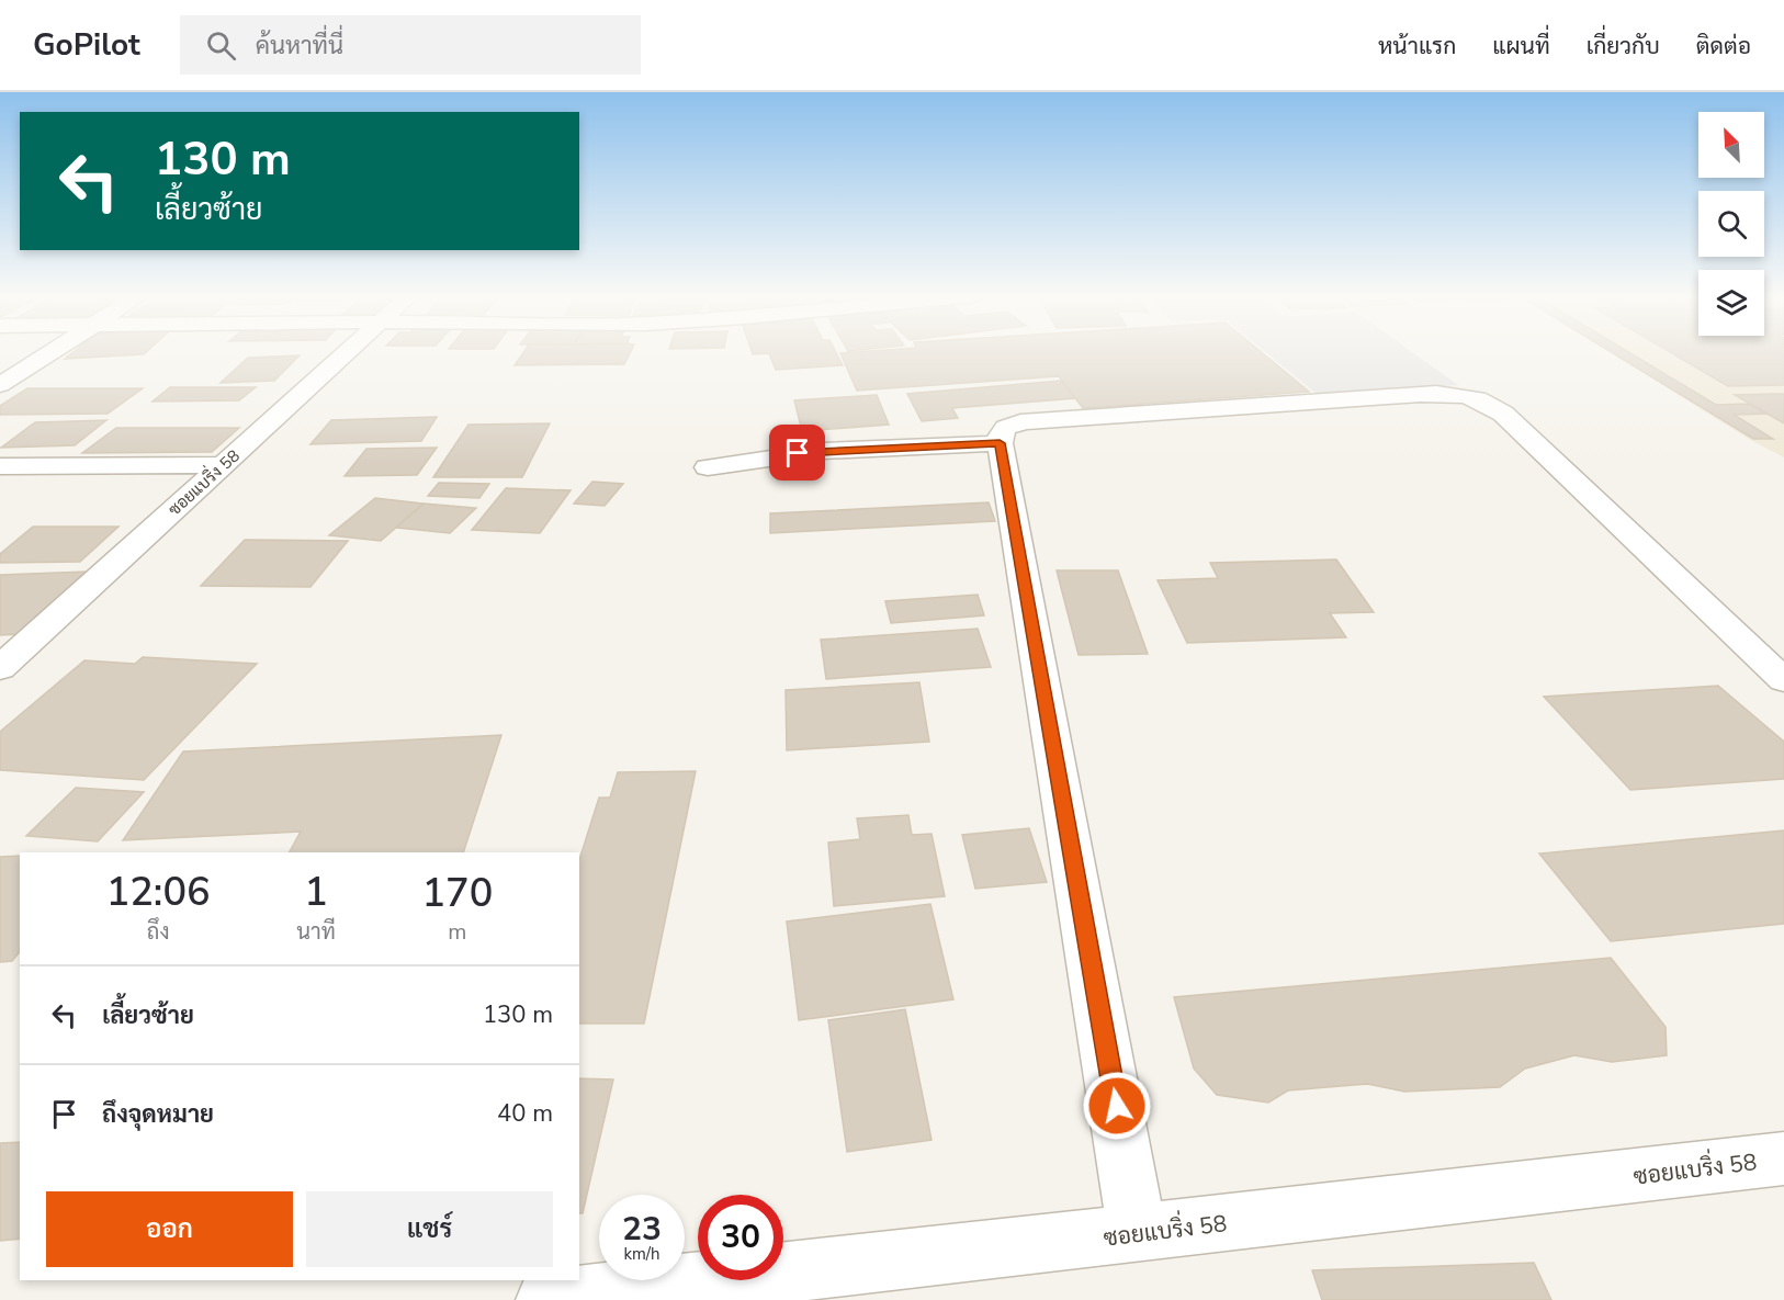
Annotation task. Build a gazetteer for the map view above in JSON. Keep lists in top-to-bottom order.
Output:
{
  "streets": {
    "street": ["ซอยแบริ่ง 58"]
  },
  "north": "top left",
  "page": {
    "header": "GoPilot",
    "search": "ค้นหาที่นี่",
    "nav": [
      "หน้าแรก",
      "แผนที่",
      "เกี่ยวกับ",
      "ติดต่อ"
    ],
    "turn": ["130 m", "เลี้ยวซ้าย"],
    "eta": [
      "12:06",
      "ถึง",
      "1",
      "นาที",
      "170",
      "m"
    ],
    "list": [
      {
        "name": "เลี้ยวซ้าย",
        "value": "130 m"
      },
      {
        "name": "ถึงจุดหมาย",
        "value": "40 m"
      }
    ],
    "buttons": ["ออก", "แชร์"],
    "speed": "23 km/h",
    "limit": "30"
  }
}
